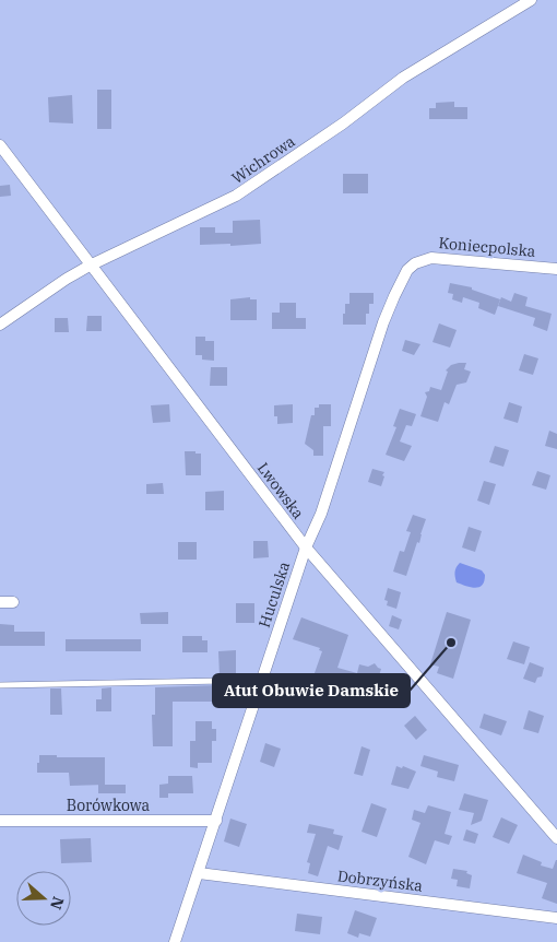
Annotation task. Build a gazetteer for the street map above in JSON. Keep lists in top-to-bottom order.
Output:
{
  "streets": {
    "street": [
      "Wichrowa",
      "Koniecpolska",
      "Lwowska",
      "Huculska",
      "Borówkowa",
      "Dobrzyńska"
    ]
  },
  "crossings": [
    ["Wichrowa", "Lwowska"],
    ["Koniecpolska", "Huculska"],
    ["Lwowska", "Huculska"],
    ["Huculska", "Borówkowa"],
    ["Huculska", "Dobrzyńska"]
  ],
  "places": ["Atut Obuwie Damskie"],
  "north": "right"
}
